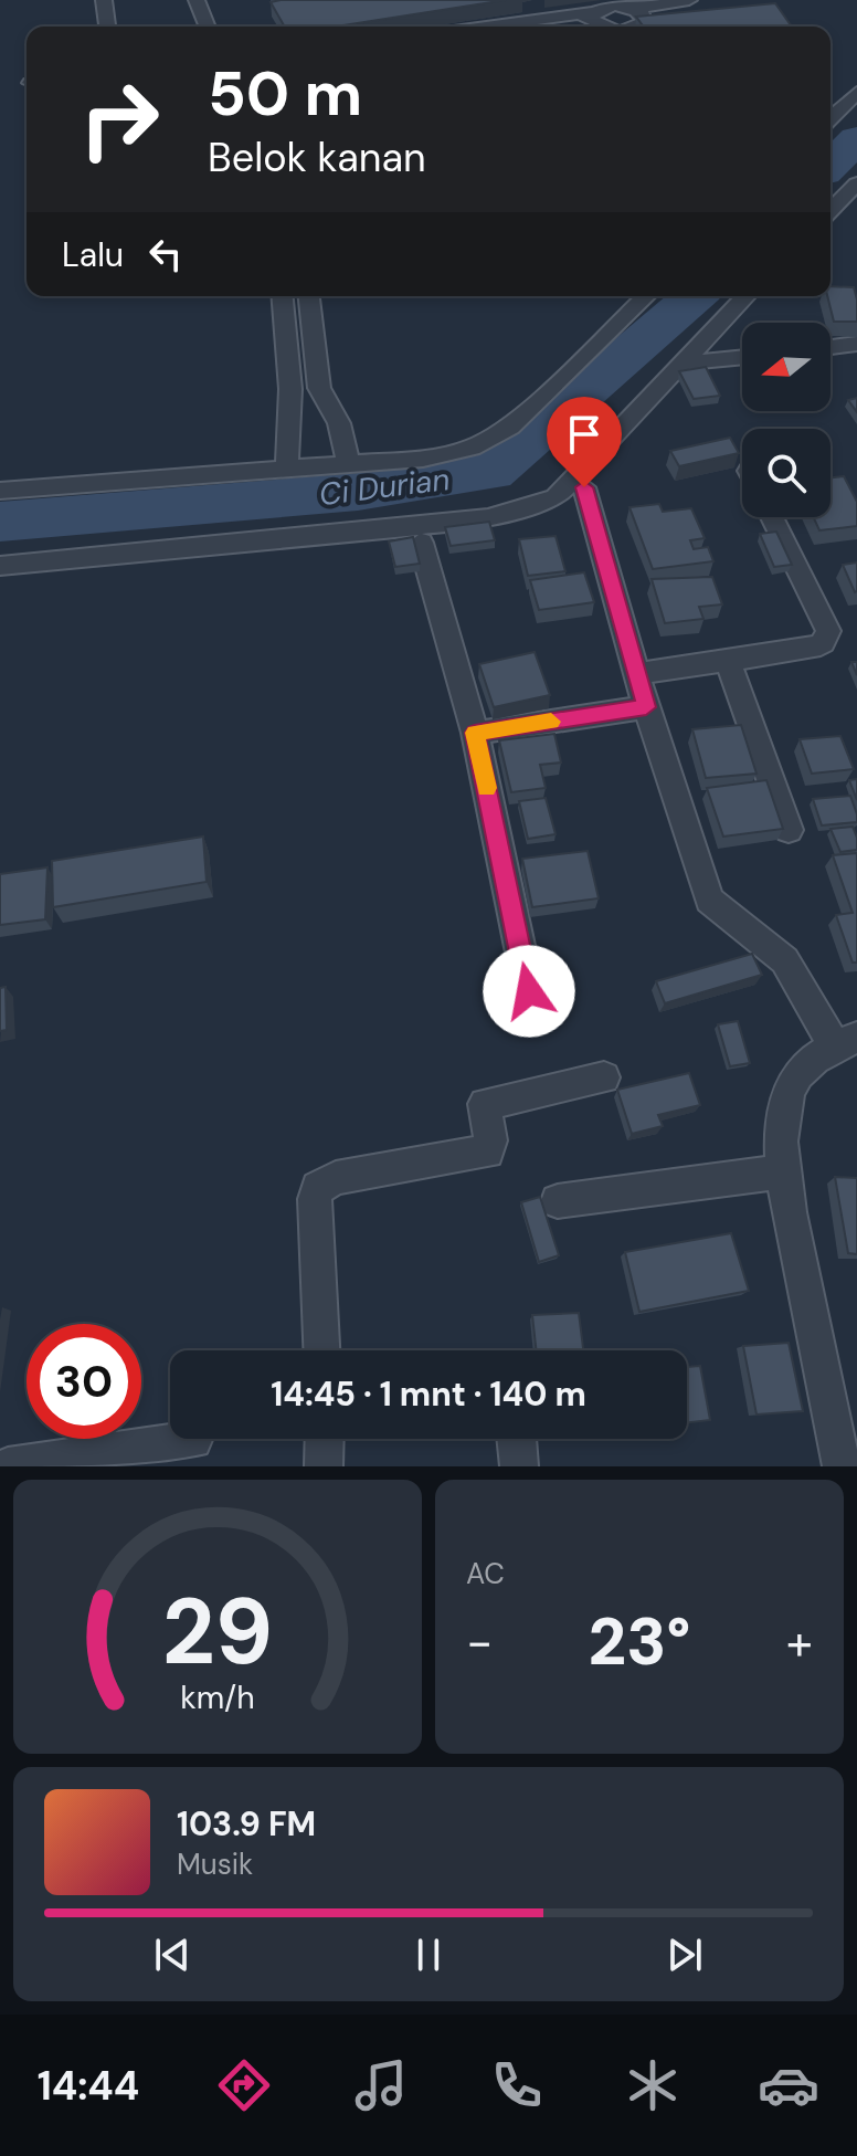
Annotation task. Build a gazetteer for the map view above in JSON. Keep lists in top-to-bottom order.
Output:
{
  "water": ["Ci Durian"],
  "north": "left",
  "page": {
    "turn": ["50 m", "Belok kanan"],
    "then": "Lalu",
    "limit": "30",
    "trip": "14:45 · 1 mnt · 140 m",
    "tile": "AC",
    "heat": ["−", "23°", "+"],
    "song": ["103.9 FM", "Musik"],
    "tabs": "14:44",
    "gauge": ["29", "km/h"]
  }
}
